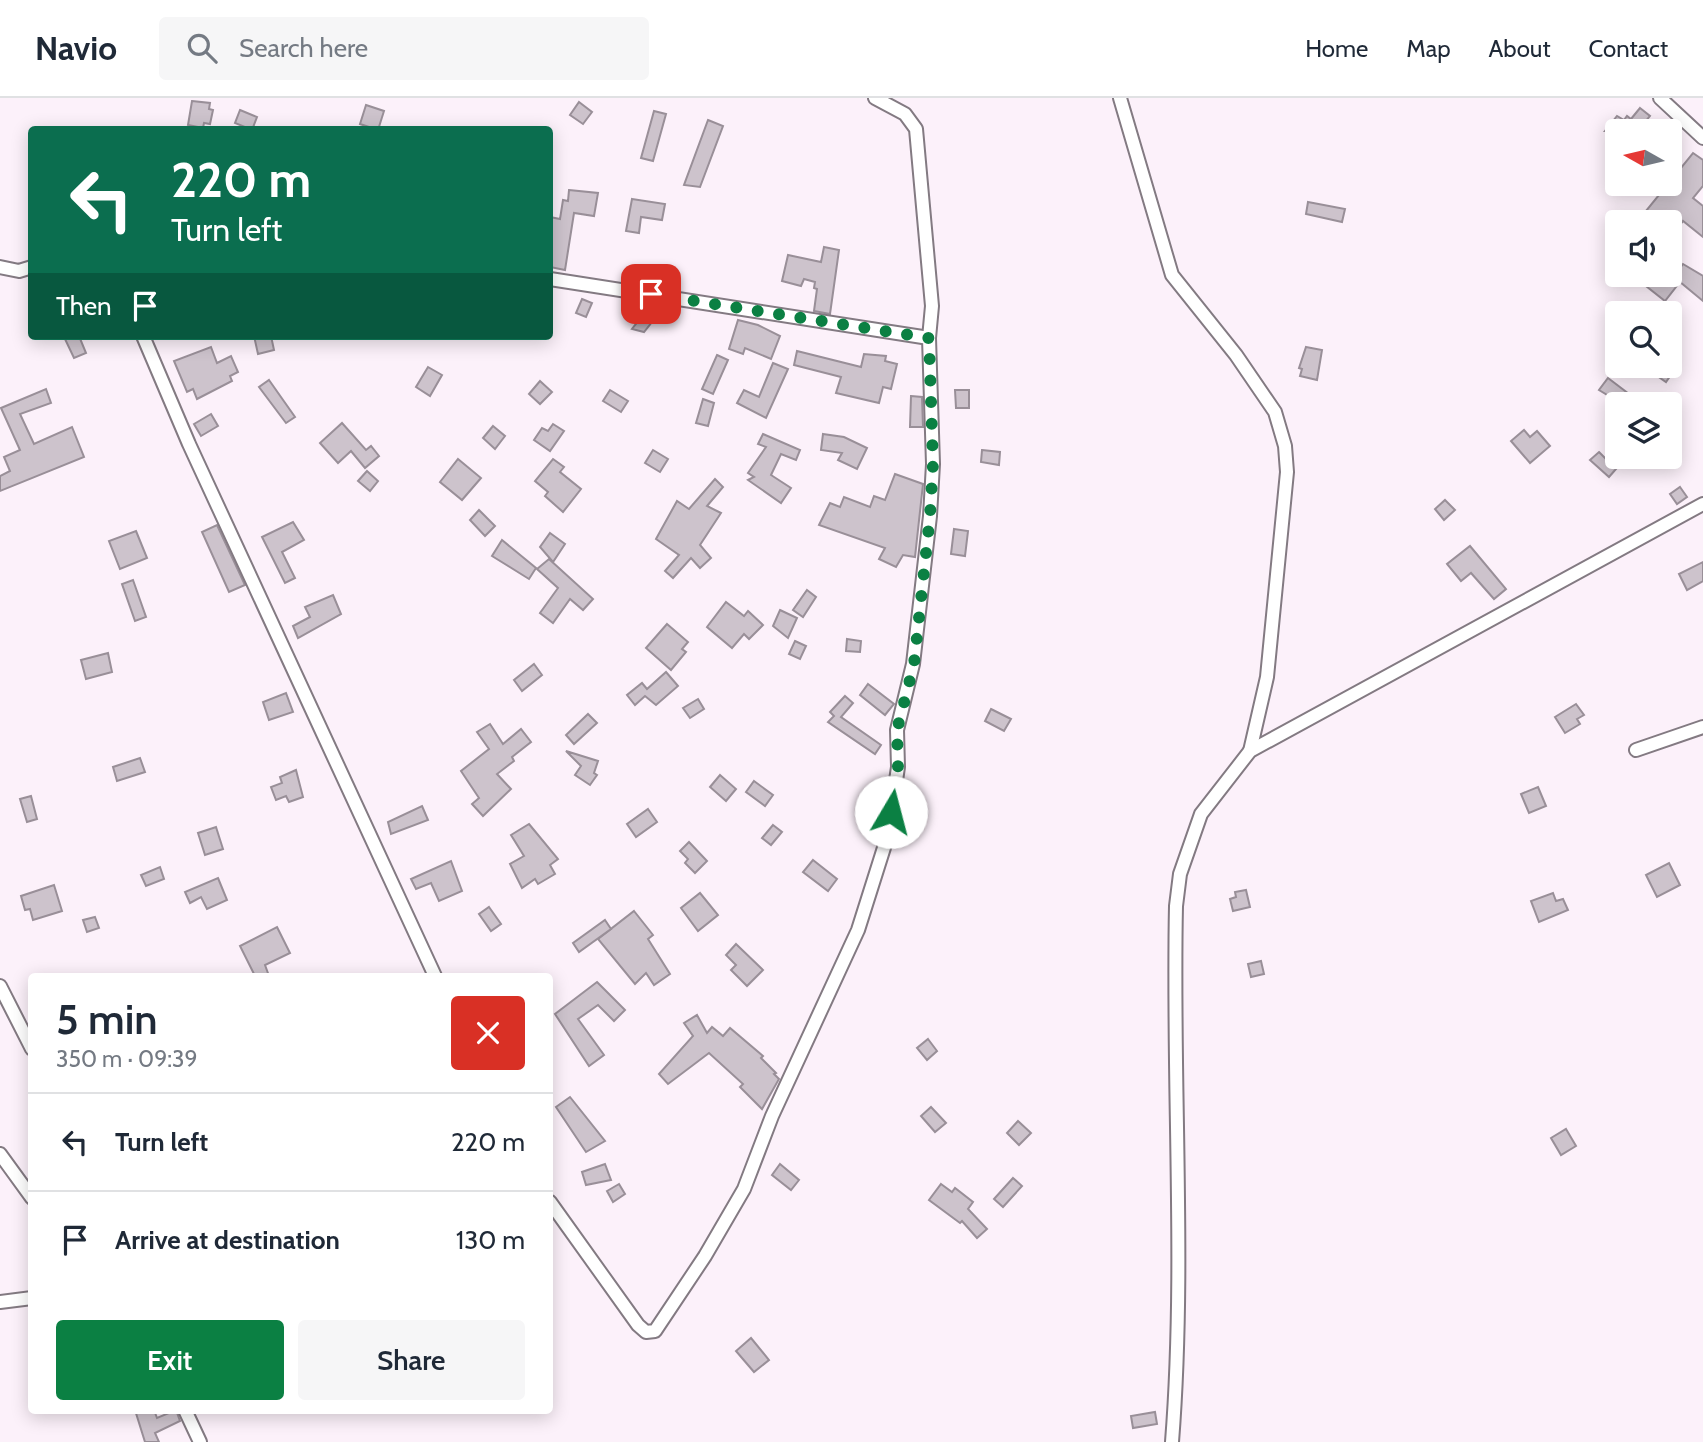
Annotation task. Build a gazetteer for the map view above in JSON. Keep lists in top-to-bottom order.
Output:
{
  "north": "left",
  "page": {
    "header": "Navio",
    "search": "Search here",
    "nav": [
      "Home",
      "Map",
      "About",
      "Contact"
    ],
    "turn": ["220 m", "Turn left"],
    "then": "Then",
    "heading": ["5 min", "350 m · 09:39"],
    "list": [
      {
        "name": "Turn left",
        "value": "220 m"
      },
      {
        "name": "Arrive at destination",
        "value": "130 m"
      }
    ],
    "buttons": ["Exit", "Share"]
  }
}
